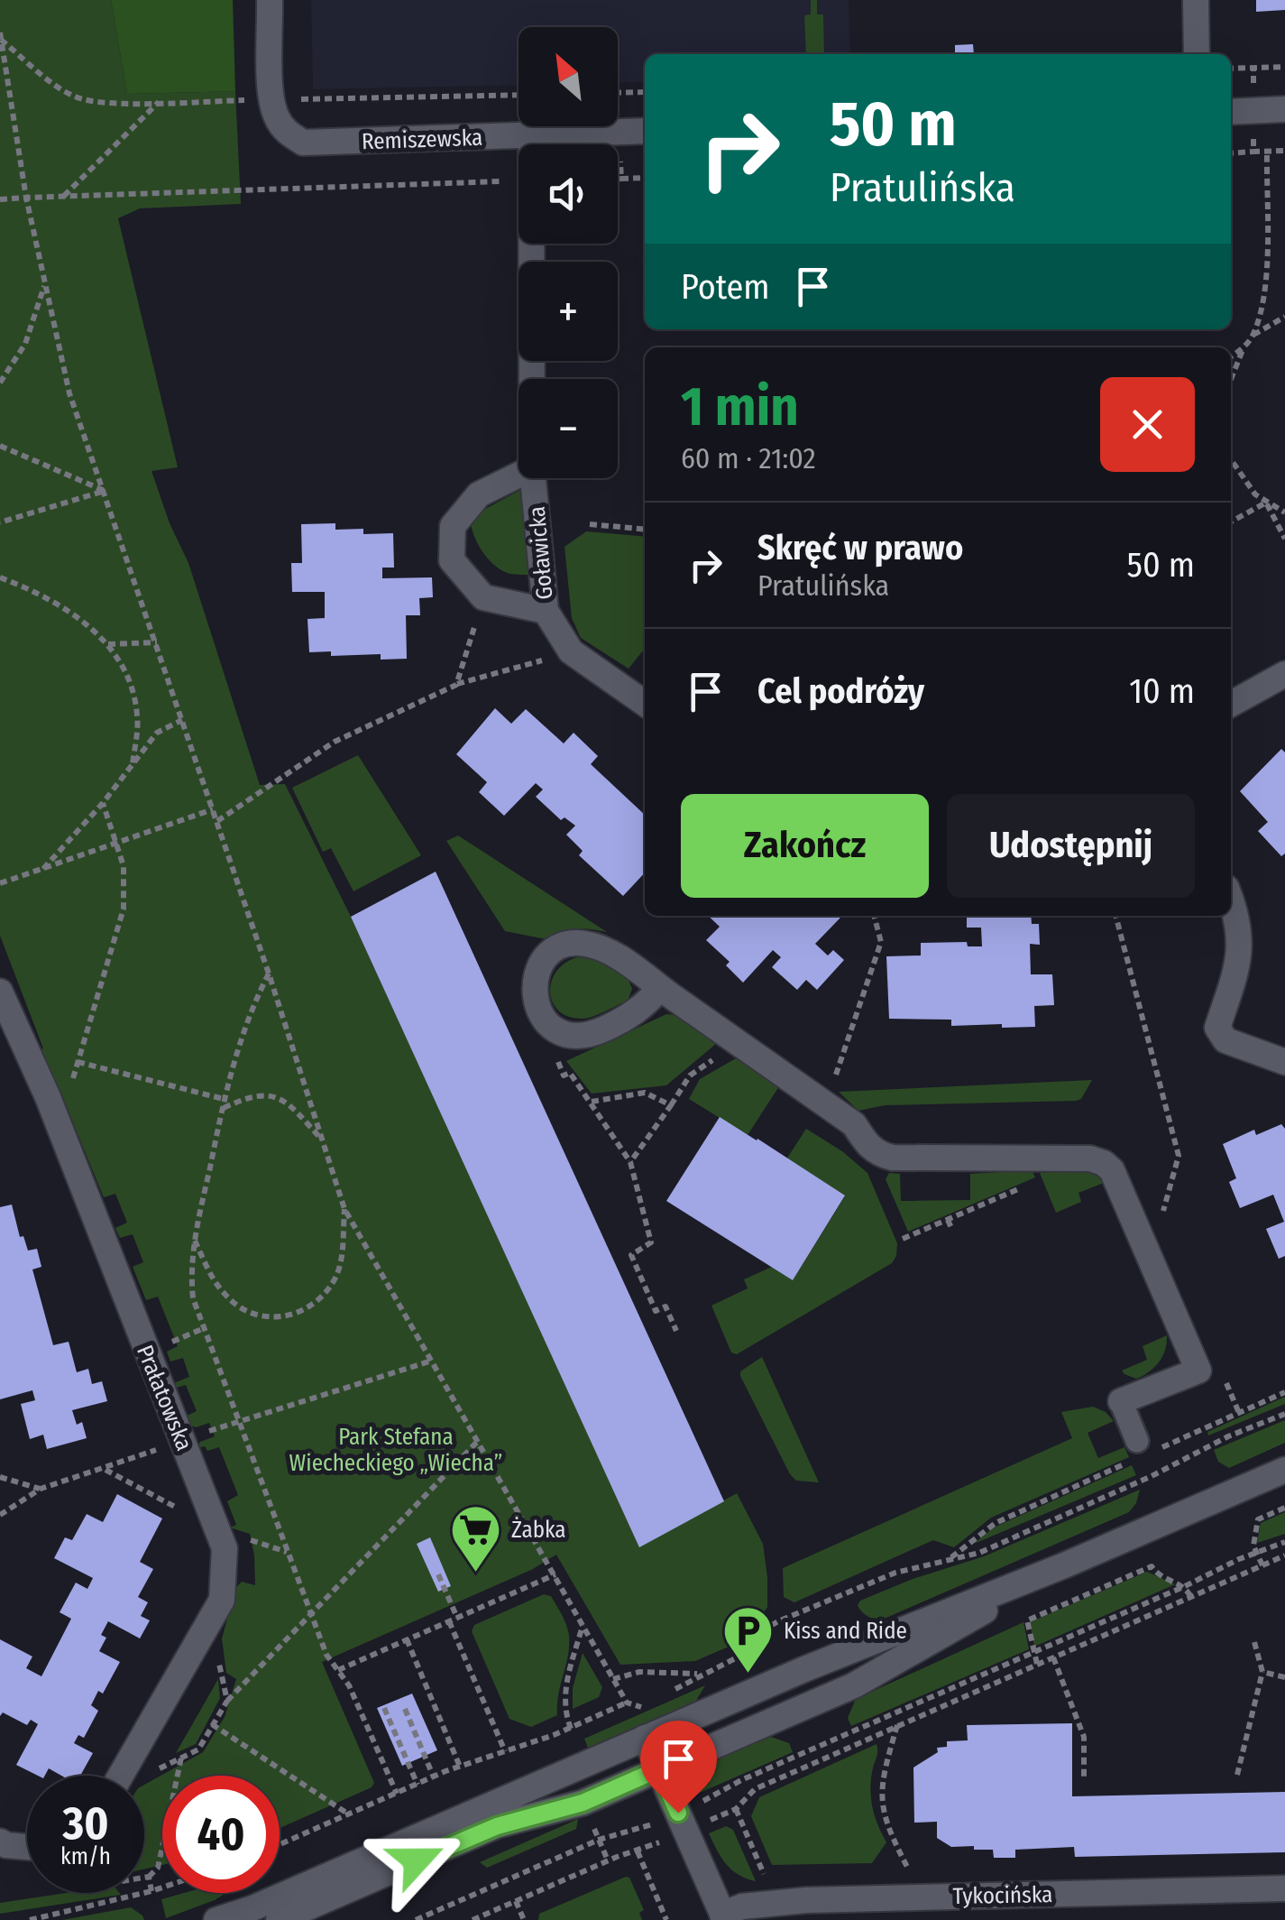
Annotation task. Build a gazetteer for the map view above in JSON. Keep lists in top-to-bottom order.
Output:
{
  "streets": {
    "street": [
      "Remiszewska",
      "Goławicka",
      "Prałatowska",
      "Tykocińska"
    ]
  },
  "crossings": [
    ["Remiszewska", "Goławicka"]
  ],
  "parks": ["Park Stefana Wiecheckiego „Wiecha”"],
  "places": {
    "supermarket": ["Żabka"],
    "parking": ["Kiss and Ride"]
  },
  "north": "top left",
  "page": {
    "map_buttons": ["+", "−"],
    "turn": ["50 m", "Pratulińska"],
    "then": "Potem",
    "heading": ["1 min", "60 m · 21:02"],
    "list": [
      {
        "name": "Skręć w prawo",
        "note": "Pratulińska",
        "value": "50 m"
      },
      {
        "name": "Cel podróży",
        "value": "10 m"
      }
    ],
    "buttons": ["Zakończ", "Udostępnij"],
    "speed": "30 km/h",
    "limit": "40"
  }
}
